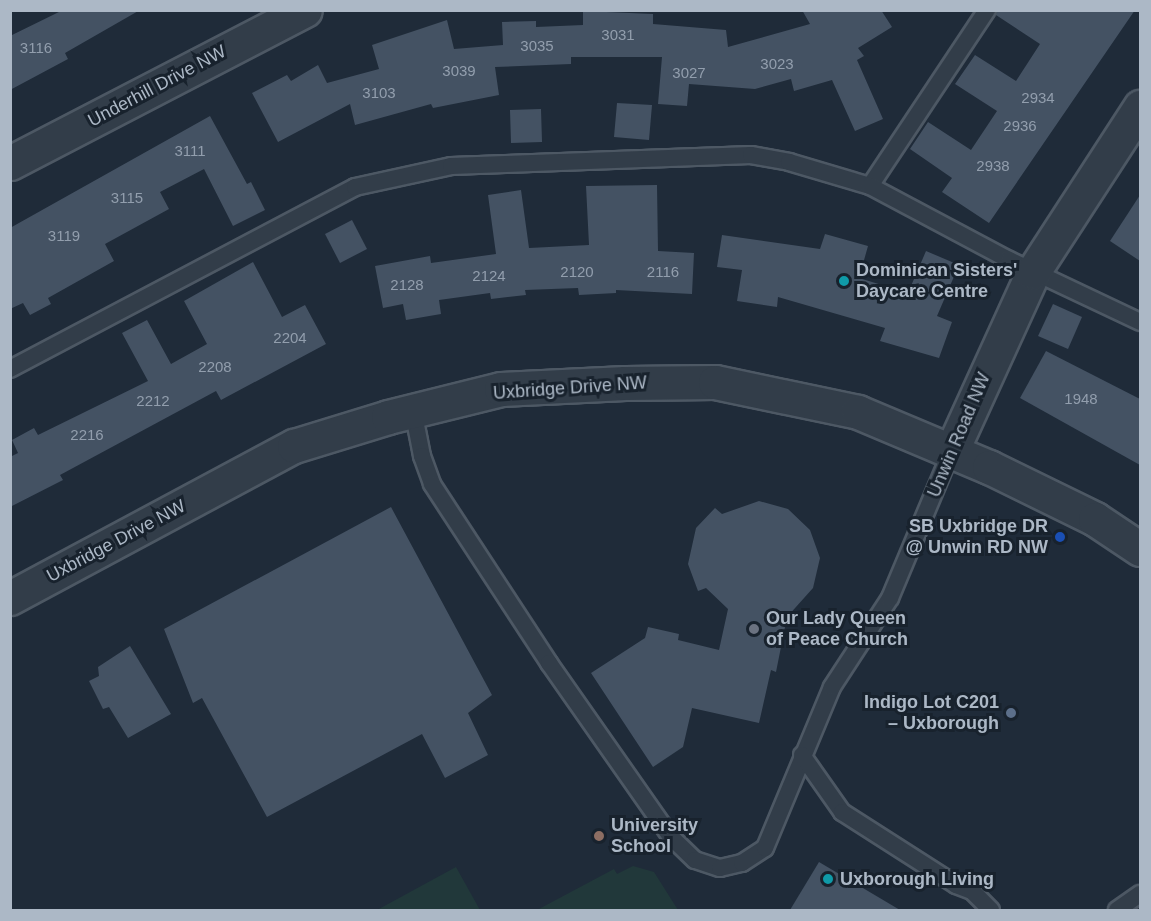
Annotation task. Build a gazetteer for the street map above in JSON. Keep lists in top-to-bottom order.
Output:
{
  "streets": {
    "street": ["Underhill Drive NW", "Uxbridge Drive NW", "Unwin Road NW"]
  },
  "crossings": [
    ["Uxbridge Drive NW", "Unwin Road NW"]
  ],
  "places": [
    "Dominican Sisters' Daycare Centre",
    "SB Uxbridge DR @ Unwin RD NW",
    "Our Lady Queen of Peace Church",
    "Indigo Lot C201 – Uxborough",
    "University School",
    "Uxborough Living"
  ],
  "house_numbers": [
    "3031",
    "3035",
    "3116",
    "3023",
    "3039",
    "3027",
    "3103",
    "2934",
    "2936",
    "3111",
    "2938",
    "3115",
    "3119",
    "2120",
    "2116",
    "2124",
    "2128",
    "2204",
    "2208",
    "1948",
    "2212",
    "2216"
  ]
}
